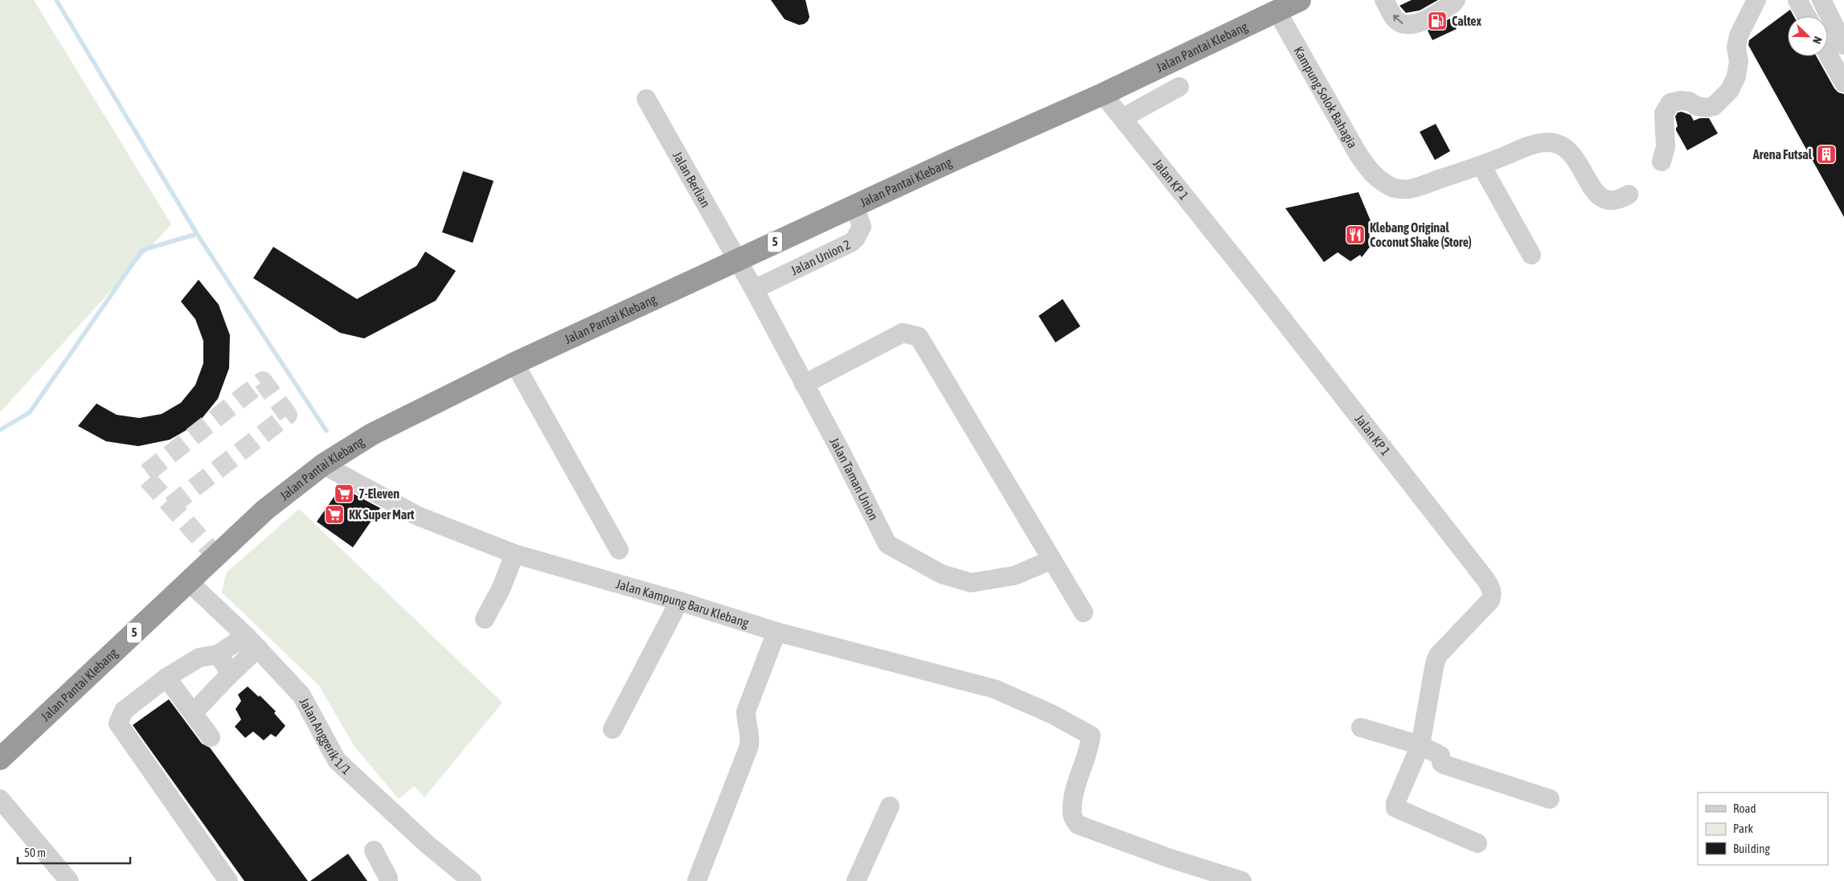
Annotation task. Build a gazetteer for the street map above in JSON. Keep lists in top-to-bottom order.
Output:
{
  "streets": {
    "highway": ["Jalan Pantai Klebang", "5"],
    "street": [
      "Kampung Solok Bahagia",
      "Jalan Berlian",
      "Jalan KP 1",
      "Jalan Union 2",
      "Jalan Taman Union",
      "Jalan Kampung Baru Klebang",
      "Jalan Anggerik 1/1"
    ]
  },
  "crossings": [
    ["Jalan Pantai Klebang", "Kampung Solok Bahagia"],
    ["Jalan Pantai Klebang", "Jalan Berlian"],
    ["Jalan Pantai Klebang", "Jalan KP 1"],
    ["Jalan Pantai Klebang", "Jalan Union 2"],
    ["Jalan Pantai Klebang", "Jalan Taman Union"],
    ["Jalan Pantai Klebang", "Jalan Kampung Baru Klebang"],
    ["Jalan Pantai Klebang", "Jalan Anggerik 1/1"],
    ["Jalan Berlian", "Jalan Taman Union"],
    ["Jalan Union 2", "Jalan Taman Union"]
  ],
  "places": {
    "fuel station": ["Caltex"],
    "building": ["Arena Futsal"],
    "restaurant": ["Klebang Original Coconut Shake (Store)"],
    "supermarket": ["7-Eleven", "KK Super Mart"]
  },
  "legend": ["Road", "Park", "Building"],
  "scale_bar": "50 m",
  "north": "bottom right"
}
